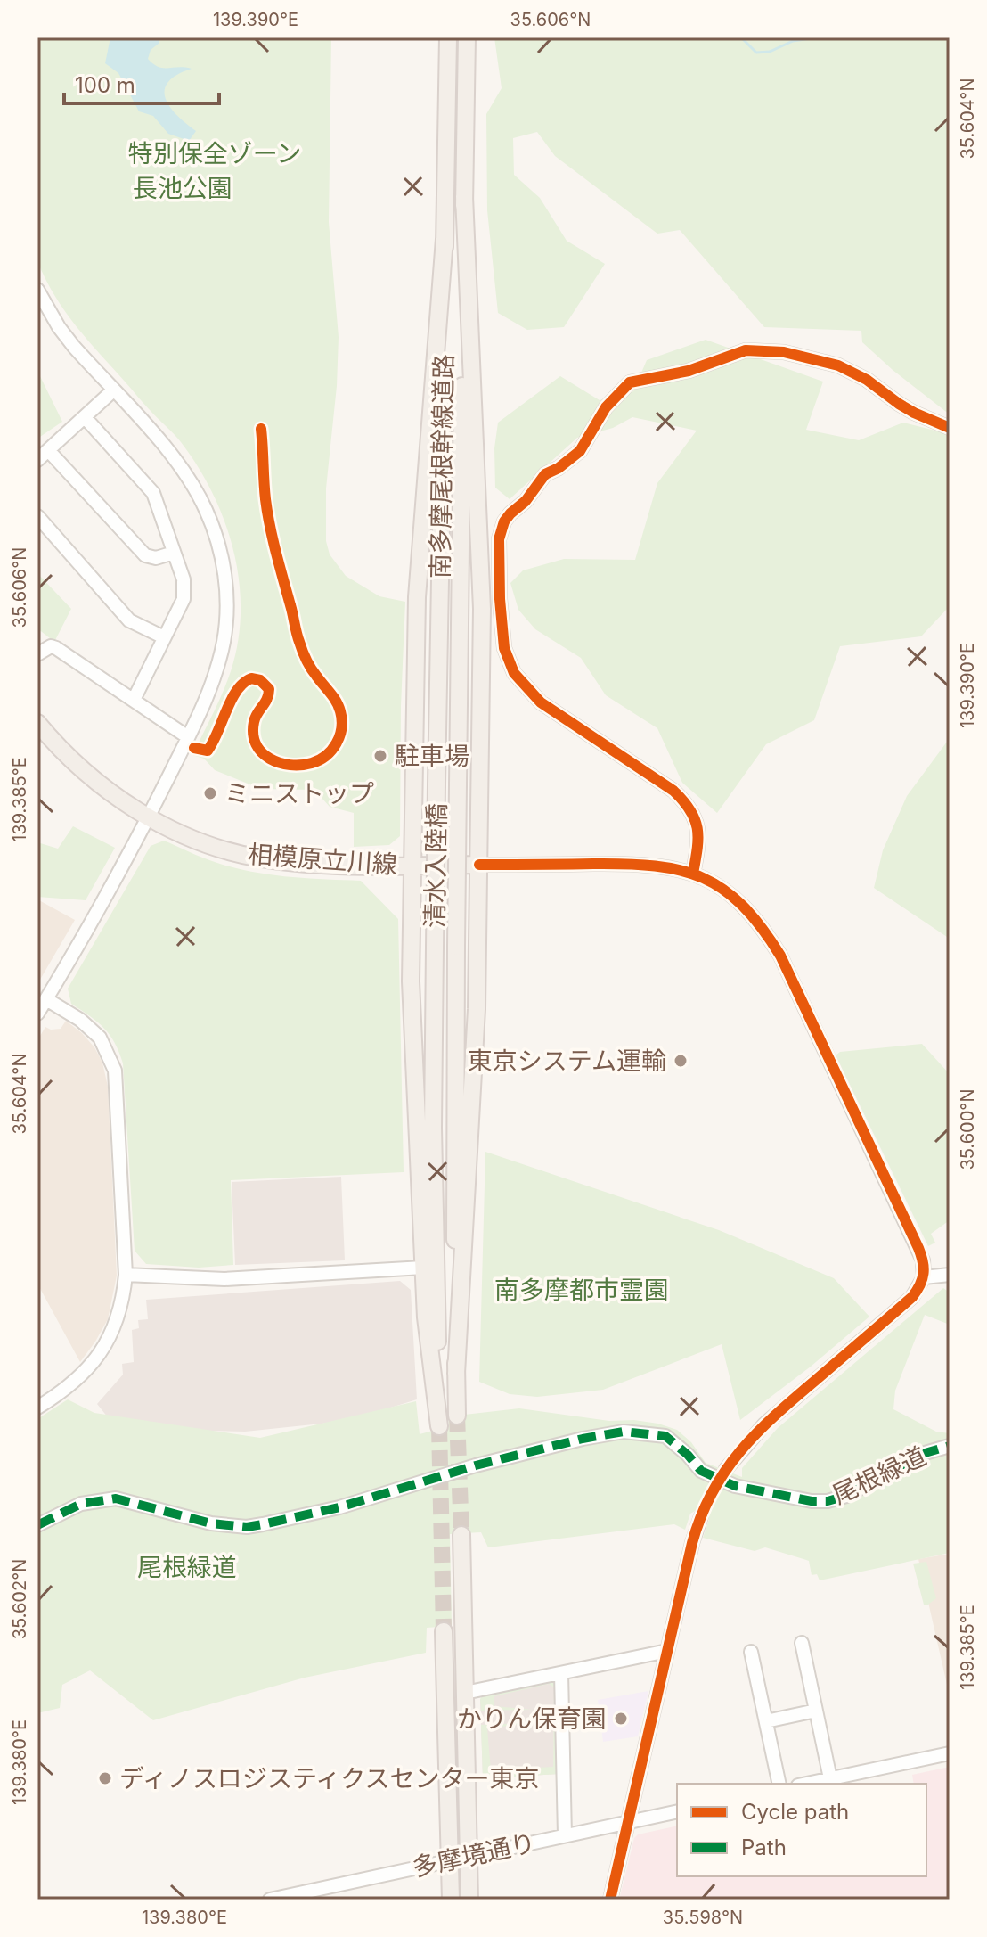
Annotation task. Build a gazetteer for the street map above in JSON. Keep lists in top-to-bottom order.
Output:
{
  "streets": {
    "main road": ["南多摩尾根幹線道路", "相模原立川線", "清水入陸橋"],
    "street": ["尾根緑道", "多摩境通り"]
  },
  "crossings": [
    ["南多摩尾根幹線道路", "清水入陸橋"]
  ],
  "parks": [
    "特別保全ゾーン",
    "長池公園",
    "南多摩都市霊園",
    "尾根緑道"
  ],
  "places": [
    "駐車場",
    "ミニストップ",
    "東京システム運輸",
    "かりん保育園",
    "ディノスロジスティクスセンター東京"
  ],
  "legend": ["Cycle path", "Path"],
  "scale_bar": "100 m",
  "coordinates": [
    "139.390°E",
    "35.606°N",
    "35.604°N",
    "139.385°E",
    "35.600°N",
    "35.602°N",
    "139.380°E",
    "35.598°N"
  ]
}
